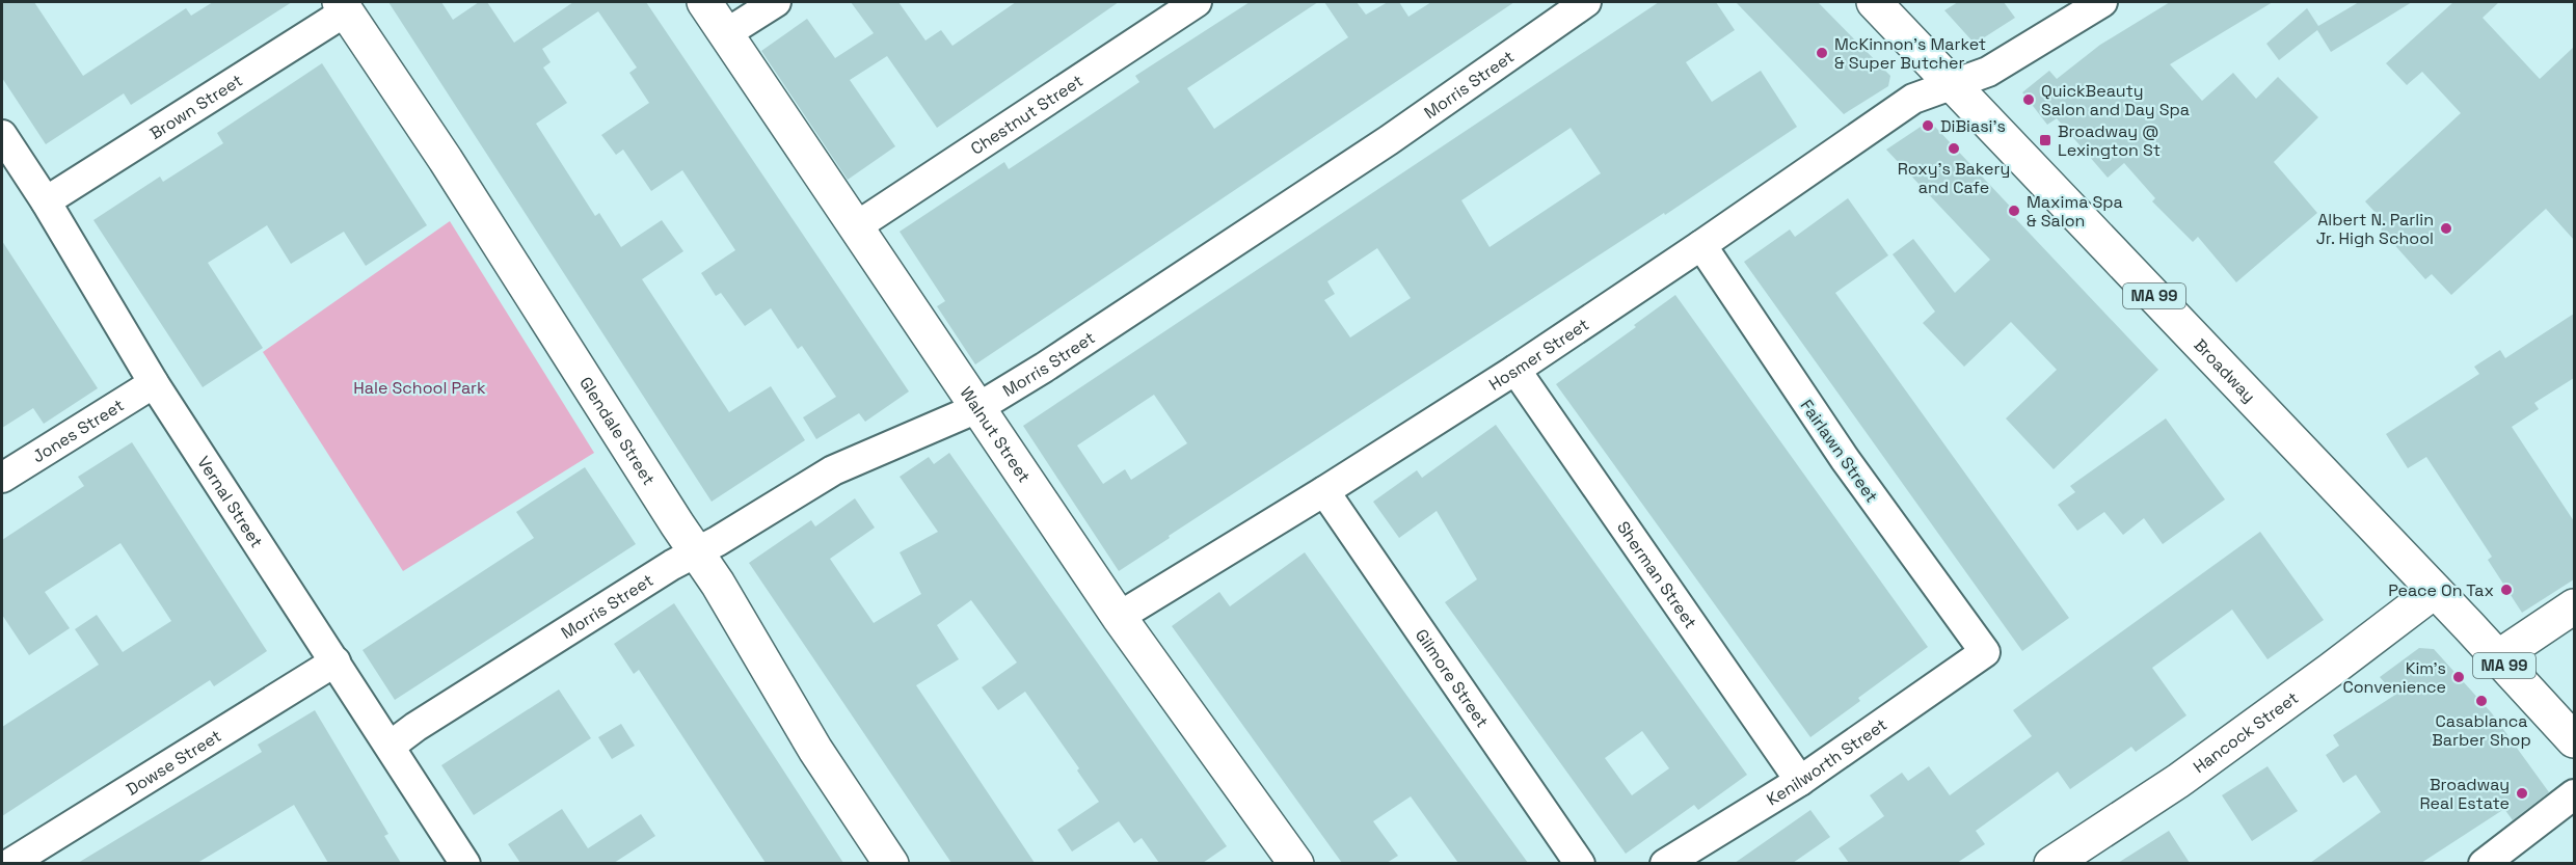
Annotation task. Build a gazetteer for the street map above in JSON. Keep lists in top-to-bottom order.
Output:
{
  "streets": {
    "street": [
      "Morris Street",
      "Brown Street",
      "Chestnut Street",
      "MA 99",
      "Hosmer Street",
      "Broadway",
      "Jones Street",
      "Glendale Street",
      "Walnut Street",
      "Fairlawn Street",
      "Vernal Street",
      "Sherman Street",
      "Gilmore Street",
      "Hancock Street",
      "Kenilworth Street",
      "Dowse Street"
    ]
  },
  "crossings": [
    ["Morris Street", "Glendale Street"],
    ["Morris Street", "Walnut Street"],
    ["Morris Street", "Vernal Street"],
    ["Brown Street", "Glendale Street"],
    ["Brown Street", "Vernal Street"],
    ["Chestnut Street", "Walnut Street"],
    ["Hosmer Street", "Broadway"],
    ["Hosmer Street", "Walnut Street"],
    ["Hosmer Street", "Fairlawn Street"],
    ["Hosmer Street", "Sherman Street"],
    ["Hosmer Street", "Gilmore Street"],
    ["Broadway", "Hancock Street"],
    ["Jones Street", "Vernal Street"],
    ["Fairlawn Street", "Kenilworth Street"],
    ["Vernal Street", "Dowse Street"],
    ["Sherman Street", "Kenilworth Street"]
  ],
  "parks": ["Hale School Park"],
  "places": {
    "other": [
      "McKinnon's Market & Super Butcher",
      "QuickBeauty Salon and Day Spa",
      "DiBiasi's",
      "Roxy's Bakery and Cafe",
      "Maxima Spa & Salon",
      "Albert N. Parlin Jr. High School",
      "Peace On Tax",
      "Kim's Convenience",
      "Casablanca Barber Shop",
      "Broadway Real Estate"
    ],
    "transit": ["Broadway @ Lexington St"]
  }
}
